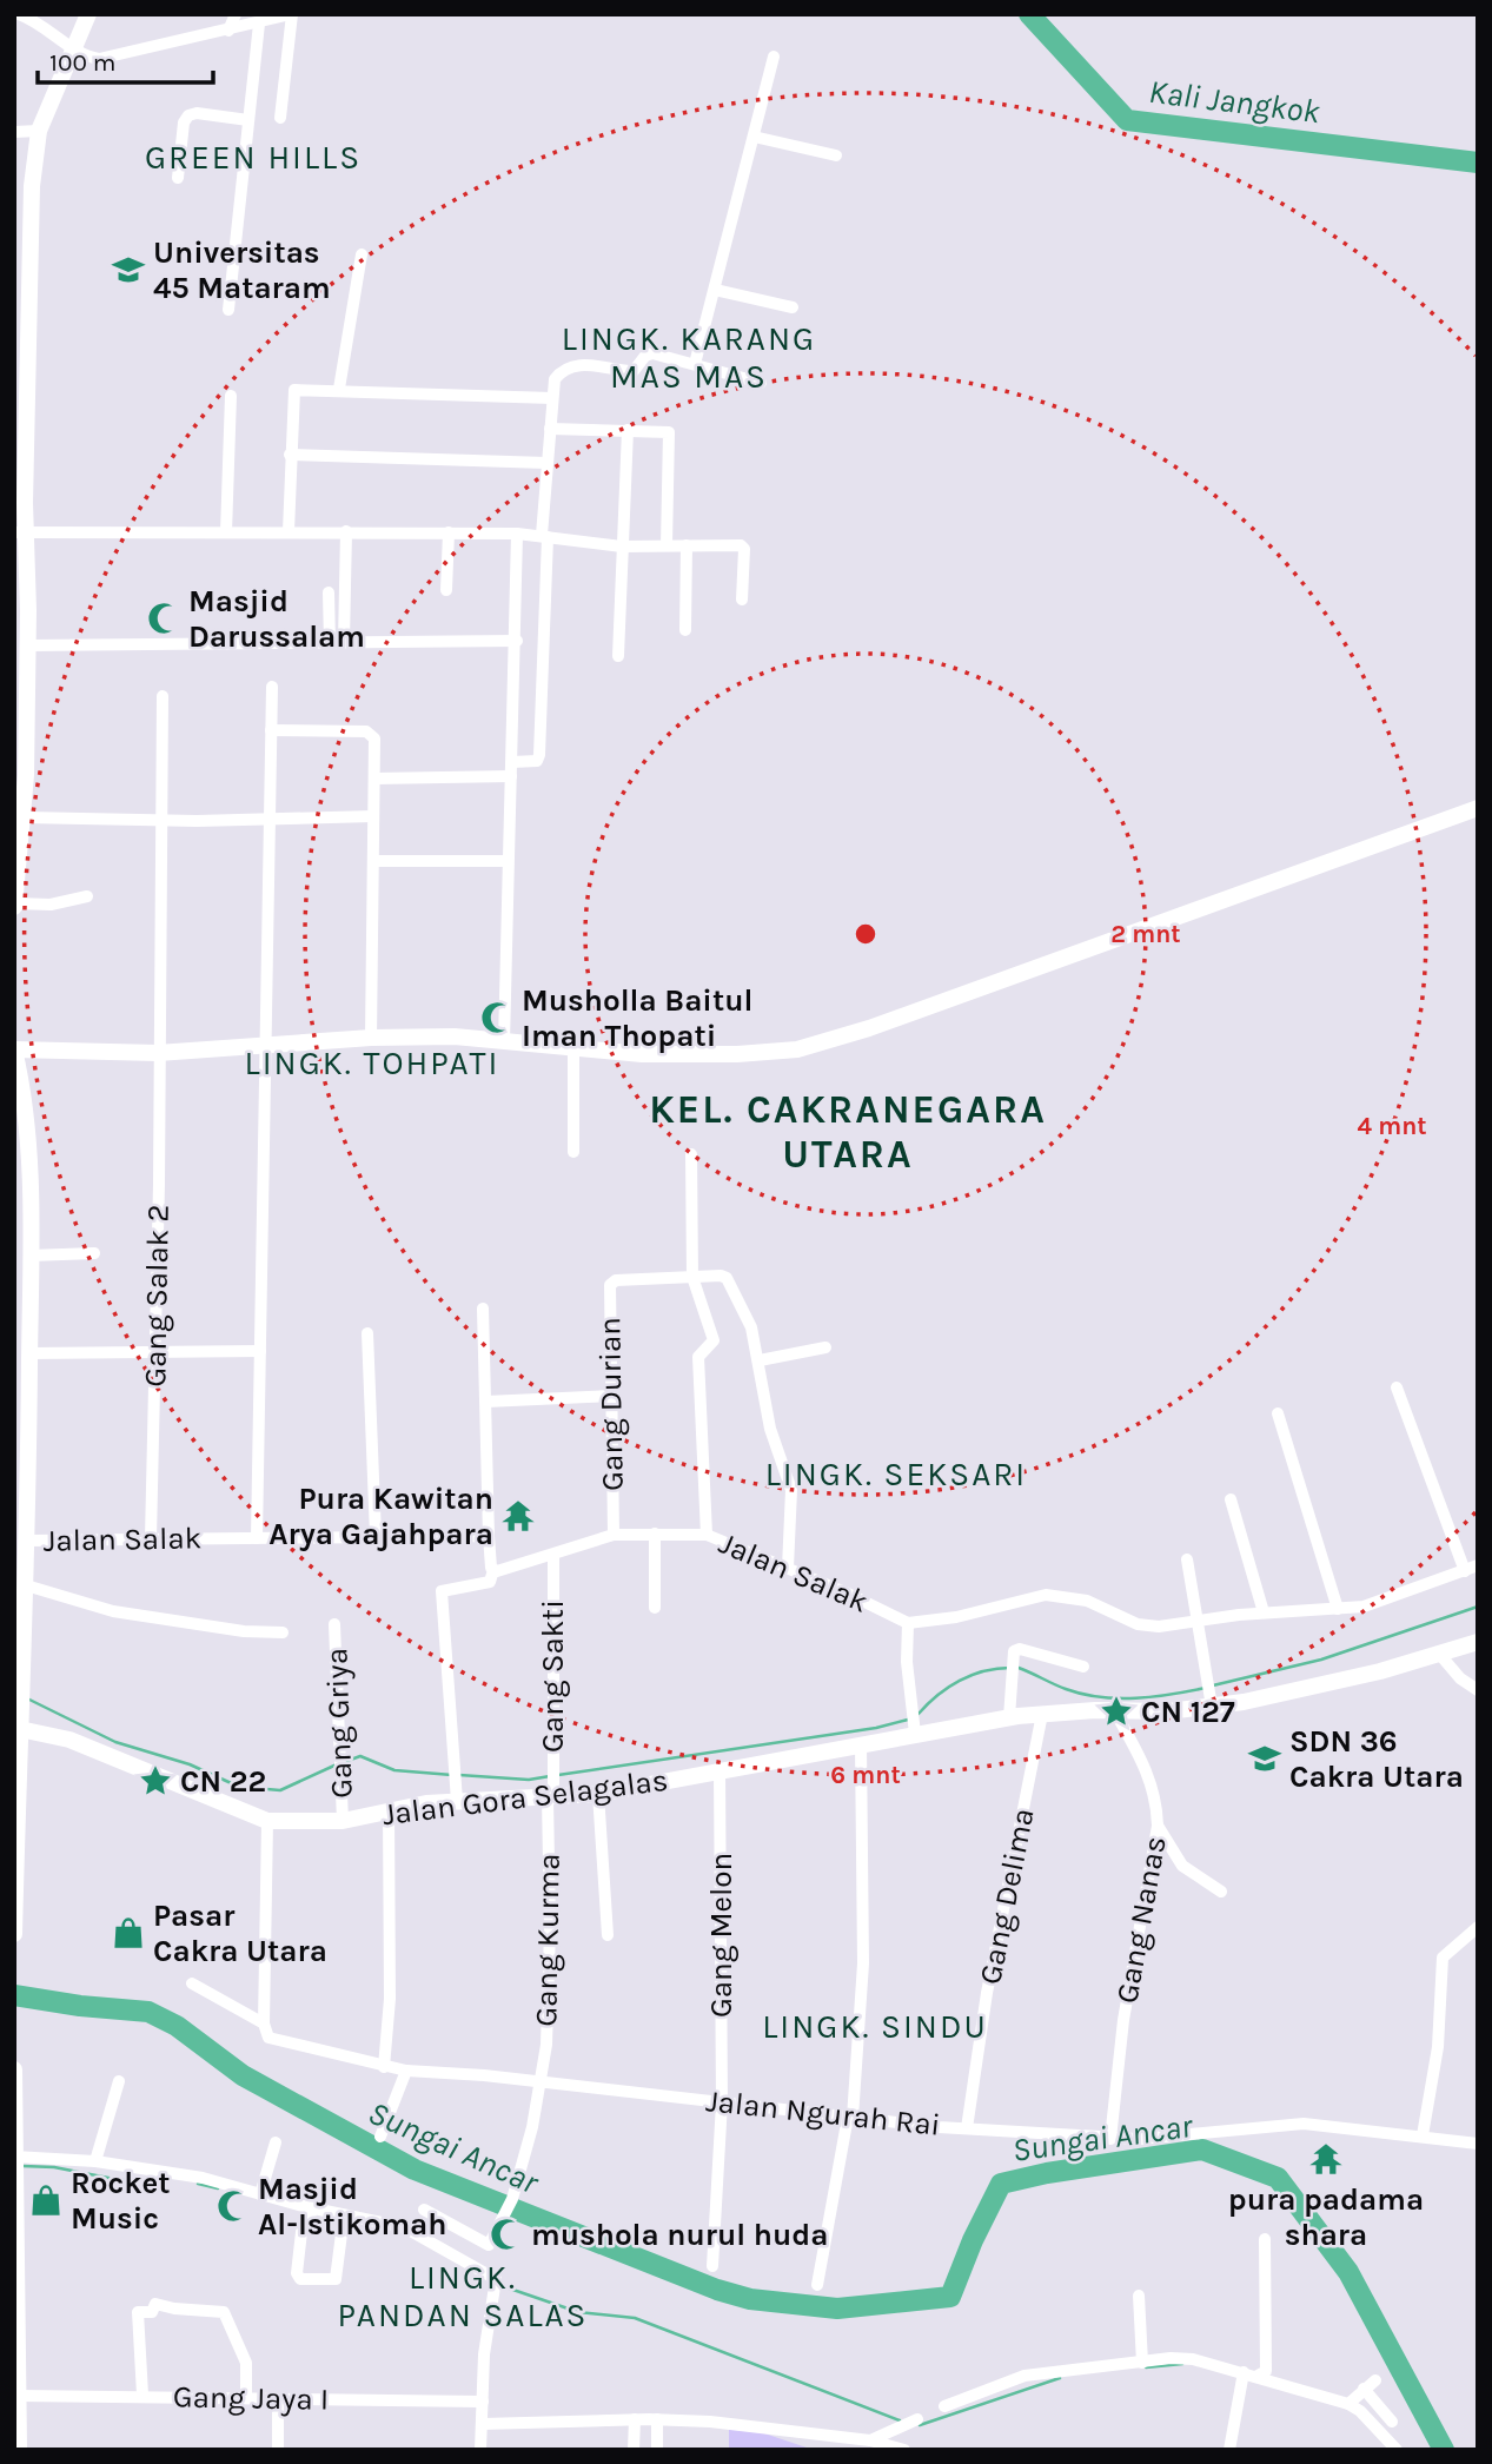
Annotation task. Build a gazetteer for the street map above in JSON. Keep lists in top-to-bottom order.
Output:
{
  "streets": {
    "street": [
      "Gang Salak 2",
      "Gang Durian",
      "Jalan Salak",
      "Gang Sakti",
      "Gang Griya",
      "Jalan Gora Selagalas",
      "Gang Delima",
      "Gang Nanas",
      "Gang Melon",
      "Gang Kurma",
      "Jalan Ngurah Rai",
      "Gang Jaya I"
    ]
  },
  "crossings": [
    ["Gang Salak 2", "Jalan Salak"],
    ["Gang Durian", "Jalan Salak"],
    ["Jalan Salak", "Gang Sakti"],
    ["Jalan Salak", "Jalan Gora Selagalas"],
    ["Gang Sakti", "Jalan Gora Selagalas"],
    ["Gang Sakti", "Gang Kurma"],
    ["Gang Griya", "Jalan Gora Selagalas"],
    ["Jalan Gora Selagalas", "Gang Delima"],
    ["Jalan Gora Selagalas", "Gang Nanas"],
    ["Jalan Gora Selagalas", "Gang Melon"],
    ["Jalan Gora Selagalas", "Gang Kurma"],
    ["Gang Delima", "Jalan Ngurah Rai"],
    ["Gang Nanas", "Jalan Ngurah Rai"],
    ["Gang Melon", "Jalan Ngurah Rai"],
    ["Gang Kurma", "Jalan Ngurah Rai"]
  ],
  "districts": [
    "GREEN HILLS",
    "LINGK. KARANG MAS MAS",
    "LINGK. TOHPATI",
    "KEL. CAKRANEGARA UTARA",
    "LINGK. SEKSARI",
    "LINGK. SINDU",
    "LINGK. PANDAN SALAS"
  ],
  "water": ["Kali Jangkok", "Sungai Ancar"],
  "places": {
    "school or university": ["Universitas 45 Mataram", "SDN 36 Cakra Utara"],
    "mosque": [
      "Masjid Darussalam",
      "Musholla Baitul Iman Thopati",
      "Masjid Al-Istikomah",
      "mushola nurul huda"
    ],
    "temple": ["Pura Kawitan Arya Gajahpara", "pura padama shara"],
    "place": ["CN 127", "CN 22"],
    "shop": ["Pasar Cakra Utara", "Rocket Music"]
  },
  "scale_bar": "100 m",
  "rings": ["2 mnt", "4 mnt", "6 mnt"]
}
